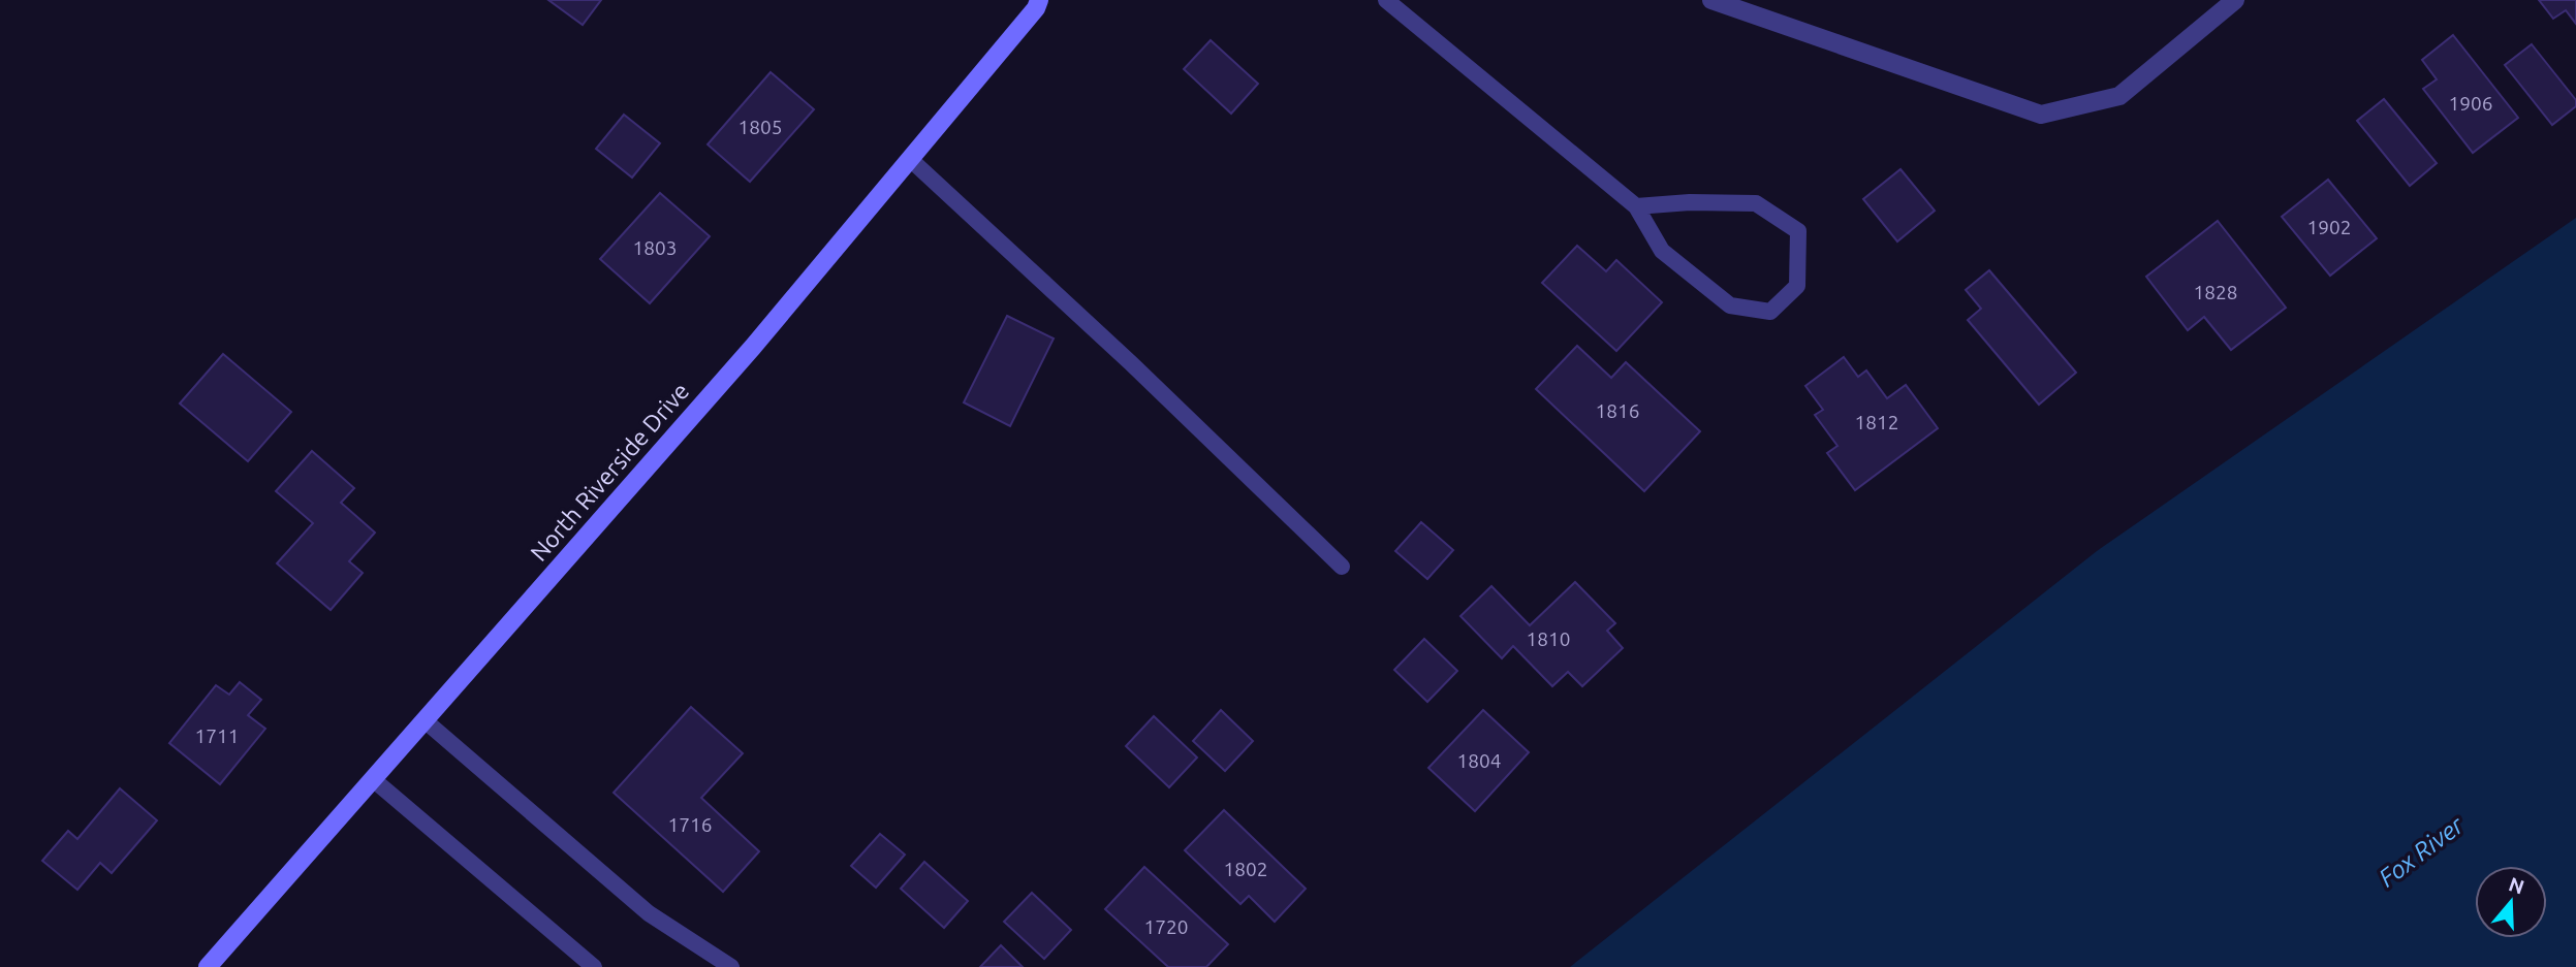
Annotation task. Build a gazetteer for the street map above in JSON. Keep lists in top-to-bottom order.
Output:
{
  "streets": {
    "street": ["North Riverside Drive"]
  },
  "water": ["Fox River"],
  "house_numbers": [
    "1906",
    "1805",
    "1902",
    "1803",
    "1828",
    "1816",
    "1812",
    "1810",
    "1711",
    "1804",
    "1716",
    "1802",
    "1720"
  ],
  "north": "top"
}
